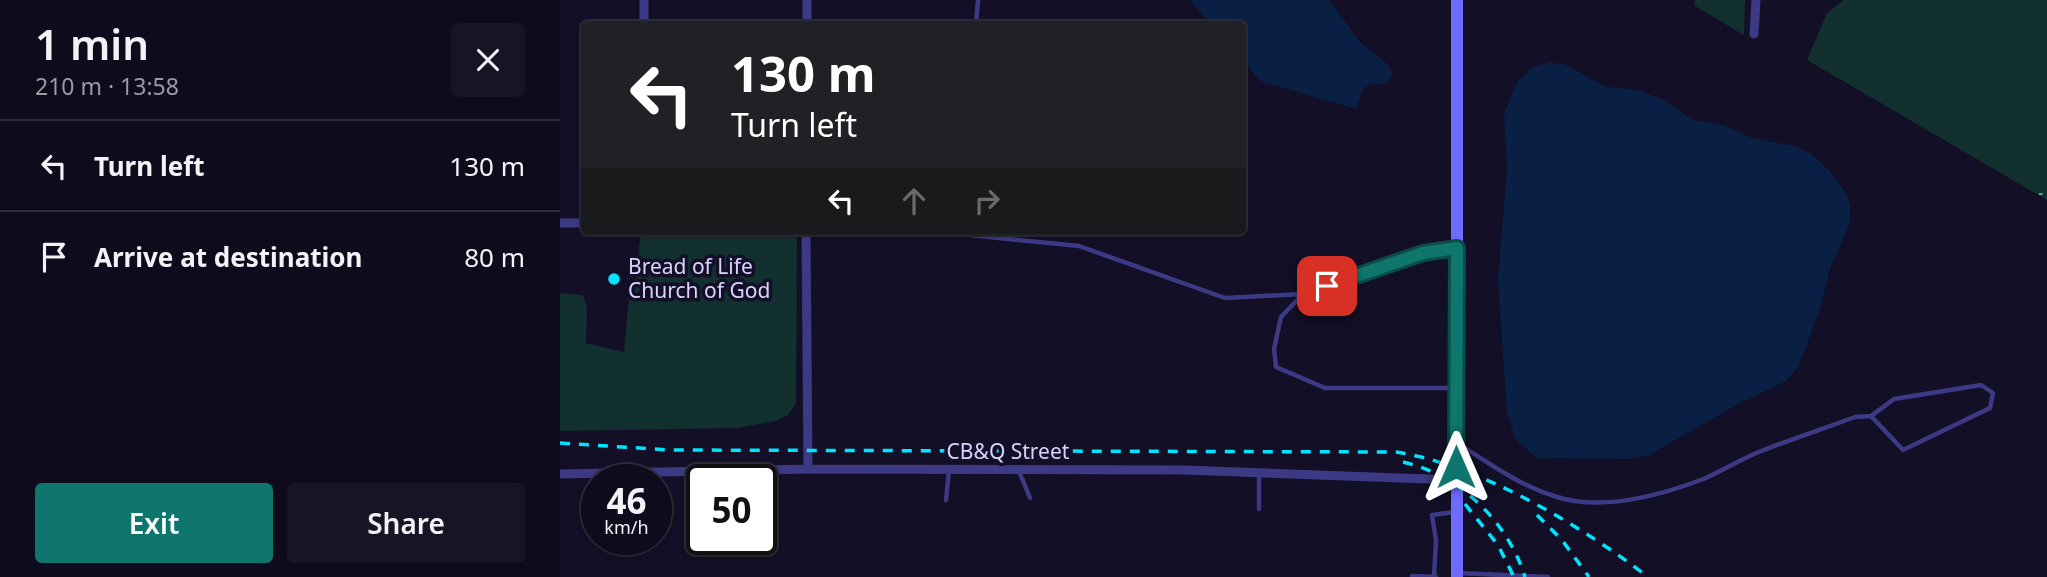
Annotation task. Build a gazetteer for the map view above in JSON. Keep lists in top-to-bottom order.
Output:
{
  "streets": {
    "street": ["CB&Q Street"]
  },
  "places": ["Bread of Life Church of God"],
  "page": {
    "heading": ["1 min", "210 m · 13:58"],
    "turn": ["130 m", "Turn left"],
    "list": [
      {
        "name": "Turn left",
        "value": "130 m"
      },
      {
        "name": "Arrive at destination",
        "value": "80 m"
      }
    ],
    "speed": "46 km/h",
    "limit": "50",
    "buttons": ["Exit", "Share"]
  }
}
